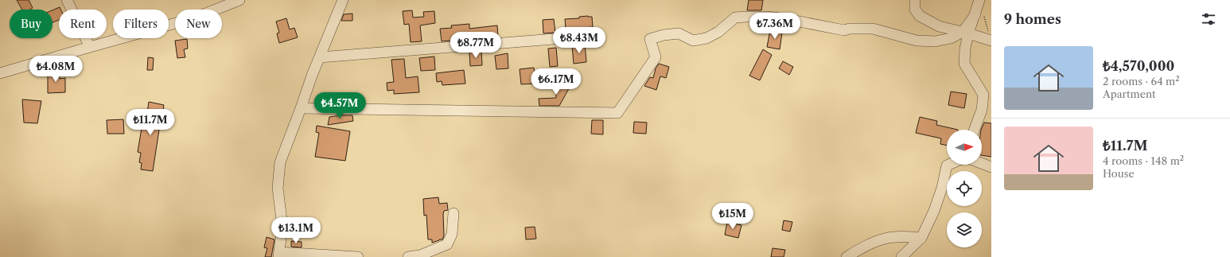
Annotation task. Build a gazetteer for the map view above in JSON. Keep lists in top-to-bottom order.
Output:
{
  "north": "right",
  "page": {
    "heading": "9 homes",
    "chip": [
      "Buy",
      "Rent",
      "Filters",
      "New"
    ],
    "price": [
      "₺7.36M",
      "₺8.43M",
      "₺8.77M",
      "₺4.08M",
      "₺6.17M",
      "₺4.57M",
      "₺11.7M",
      "₺15M",
      "₺13.1M"
    ],
    "list": [
      {
        "name": "₺4,570,000",
        "note": "2 rooms · 64 m² · Apartment"
      },
      {
        "name": "₺11.7M",
        "note": "4 rooms · 148 m² · House"
      }
    ]
  }
}
